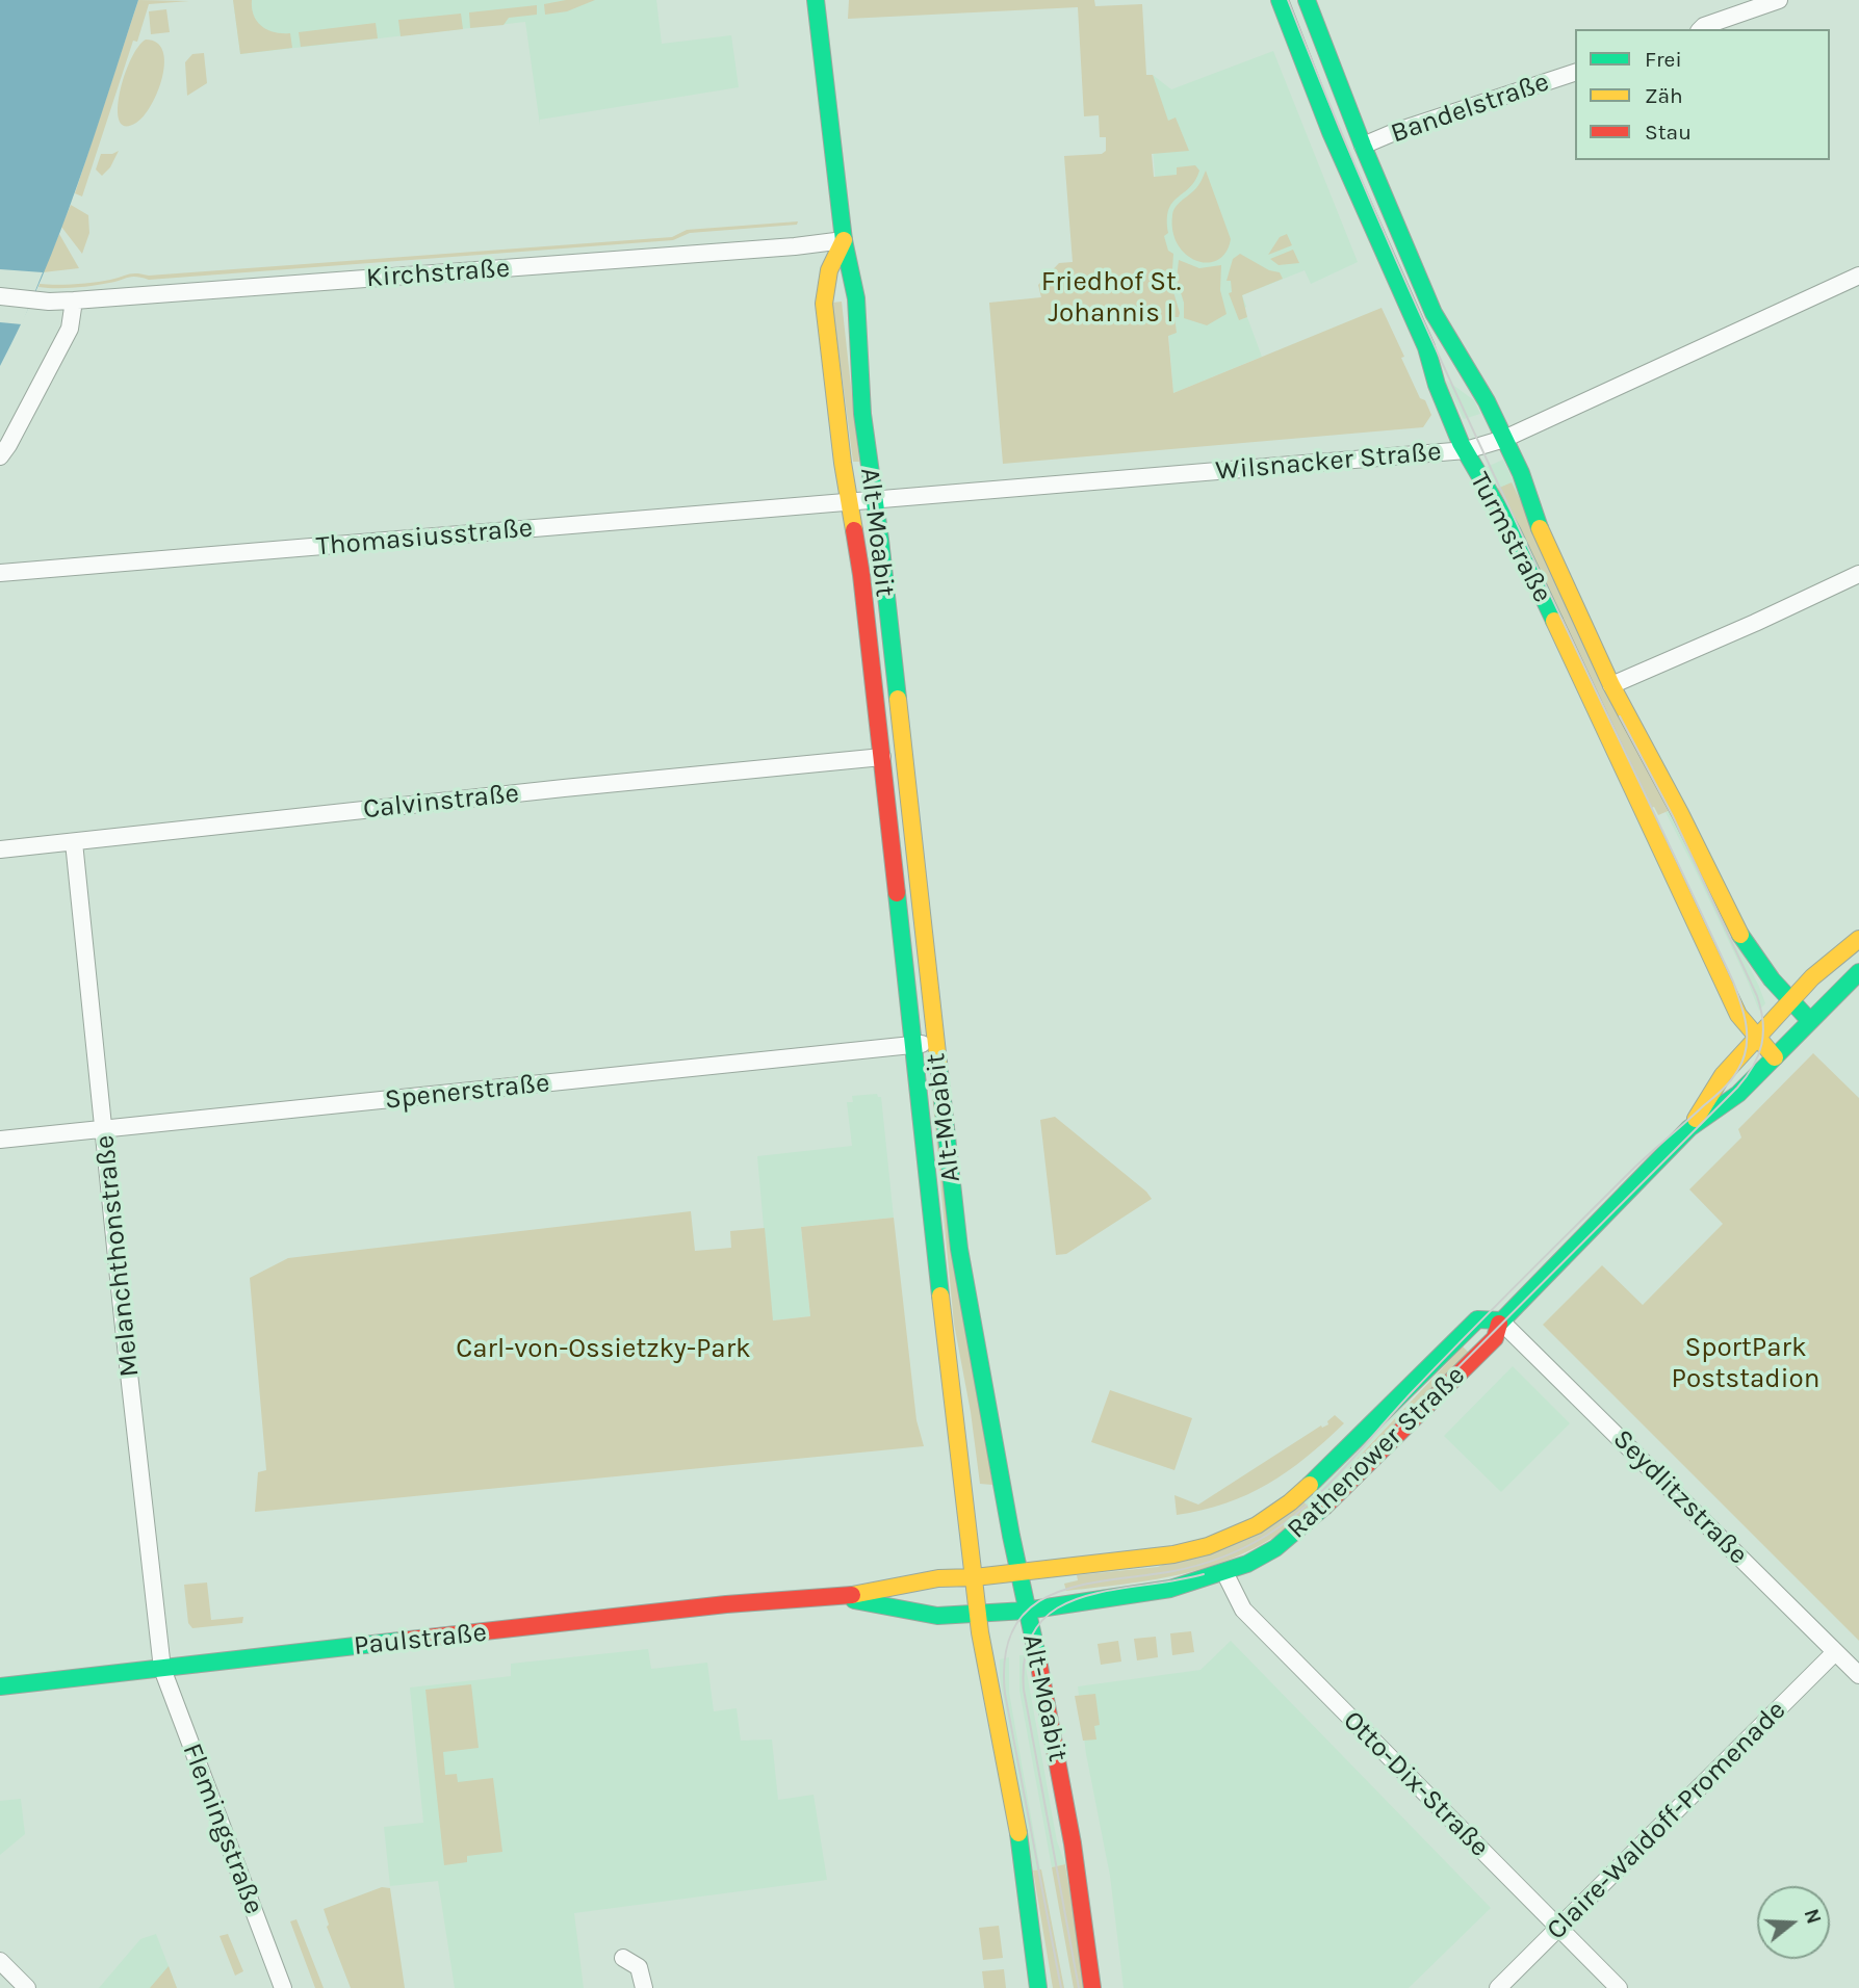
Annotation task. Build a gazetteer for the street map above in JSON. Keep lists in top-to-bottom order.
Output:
{
  "streets": {
    "main road": [
      "Alt-Moabit",
      "Turmstraße",
      "Rathenower Straße",
      "Paulstraße"
    ],
    "street": [
      "Bandelstraße",
      "Kirchstraße",
      "Wilsnacker Straße",
      "Thomasiusstraße",
      "Calvinstraße",
      "Spenerstraße",
      "Melanchthonstraße",
      "Seydlitzstraße",
      "Otto-Dix-Straße",
      "Claire-Waldoff-Promenade",
      "Flemingstraße"
    ]
  },
  "crossings": [
    ["Bandelstraße", "Turmstraße"],
    ["Kirchstraße", "Alt-Moabit"],
    ["Wilsnacker Straße", "Alt-Moabit"],
    ["Wilsnacker Straße", "Thomasiusstraße"],
    ["Wilsnacker Straße", "Turmstraße"],
    ["Alt-Moabit", "Thomasiusstraße"],
    ["Alt-Moabit", "Calvinstraße"],
    ["Alt-Moabit", "Spenerstraße"],
    ["Alt-Moabit", "Rathenower Straße"],
    ["Alt-Moabit", "Paulstraße"],
    ["Turmstraße", "Rathenower Straße"],
    ["Calvinstraße", "Melanchthonstraße"],
    ["Spenerstraße", "Melanchthonstraße"],
    ["Melanchthonstraße", "Paulstraße"],
    ["Melanchthonstraße", "Flemingstraße"],
    ["Rathenower Straße", "Seydlitzstraße"],
    ["Rathenower Straße", "Paulstraße"],
    ["Rathenower Straße", "Otto-Dix-Straße"],
    ["Seydlitzstraße", "Claire-Waldoff-Promenade"],
    ["Paulstraße", "Flemingstraße"],
    ["Otto-Dix-Straße", "Claire-Waldoff-Promenade"]
  ],
  "parks": ["Friedhof St. Johannis I", "SportPark Poststadion", "Carl-von-Ossietzky-Park"],
  "legend": ["Frei", "Zäh", "Stau"],
  "north": "right"
}
